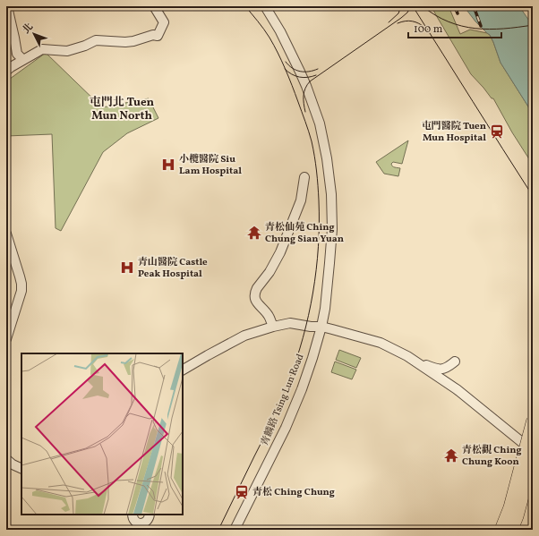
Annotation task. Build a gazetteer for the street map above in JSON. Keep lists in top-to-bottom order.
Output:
{
  "streets": {
    "street": ["青麟路 Tsing Lun Road"]
  },
  "districts": ["屯門北 Tuen Mun North"],
  "places": {
    "station": ["屯門醫院 Tuen Mun Hospital", "青松 Ching Chung"],
    "hospital": ["小欖醫院 Siu Lam Hospital", "青山醫院 Castle Peak Hospital"],
    "temple": ["青松仙苑 Ching Chung Sian Yuan", "青松觀 Ching Chung Koon"]
  },
  "scale_bar": "100 m",
  "north": "top left"
}
